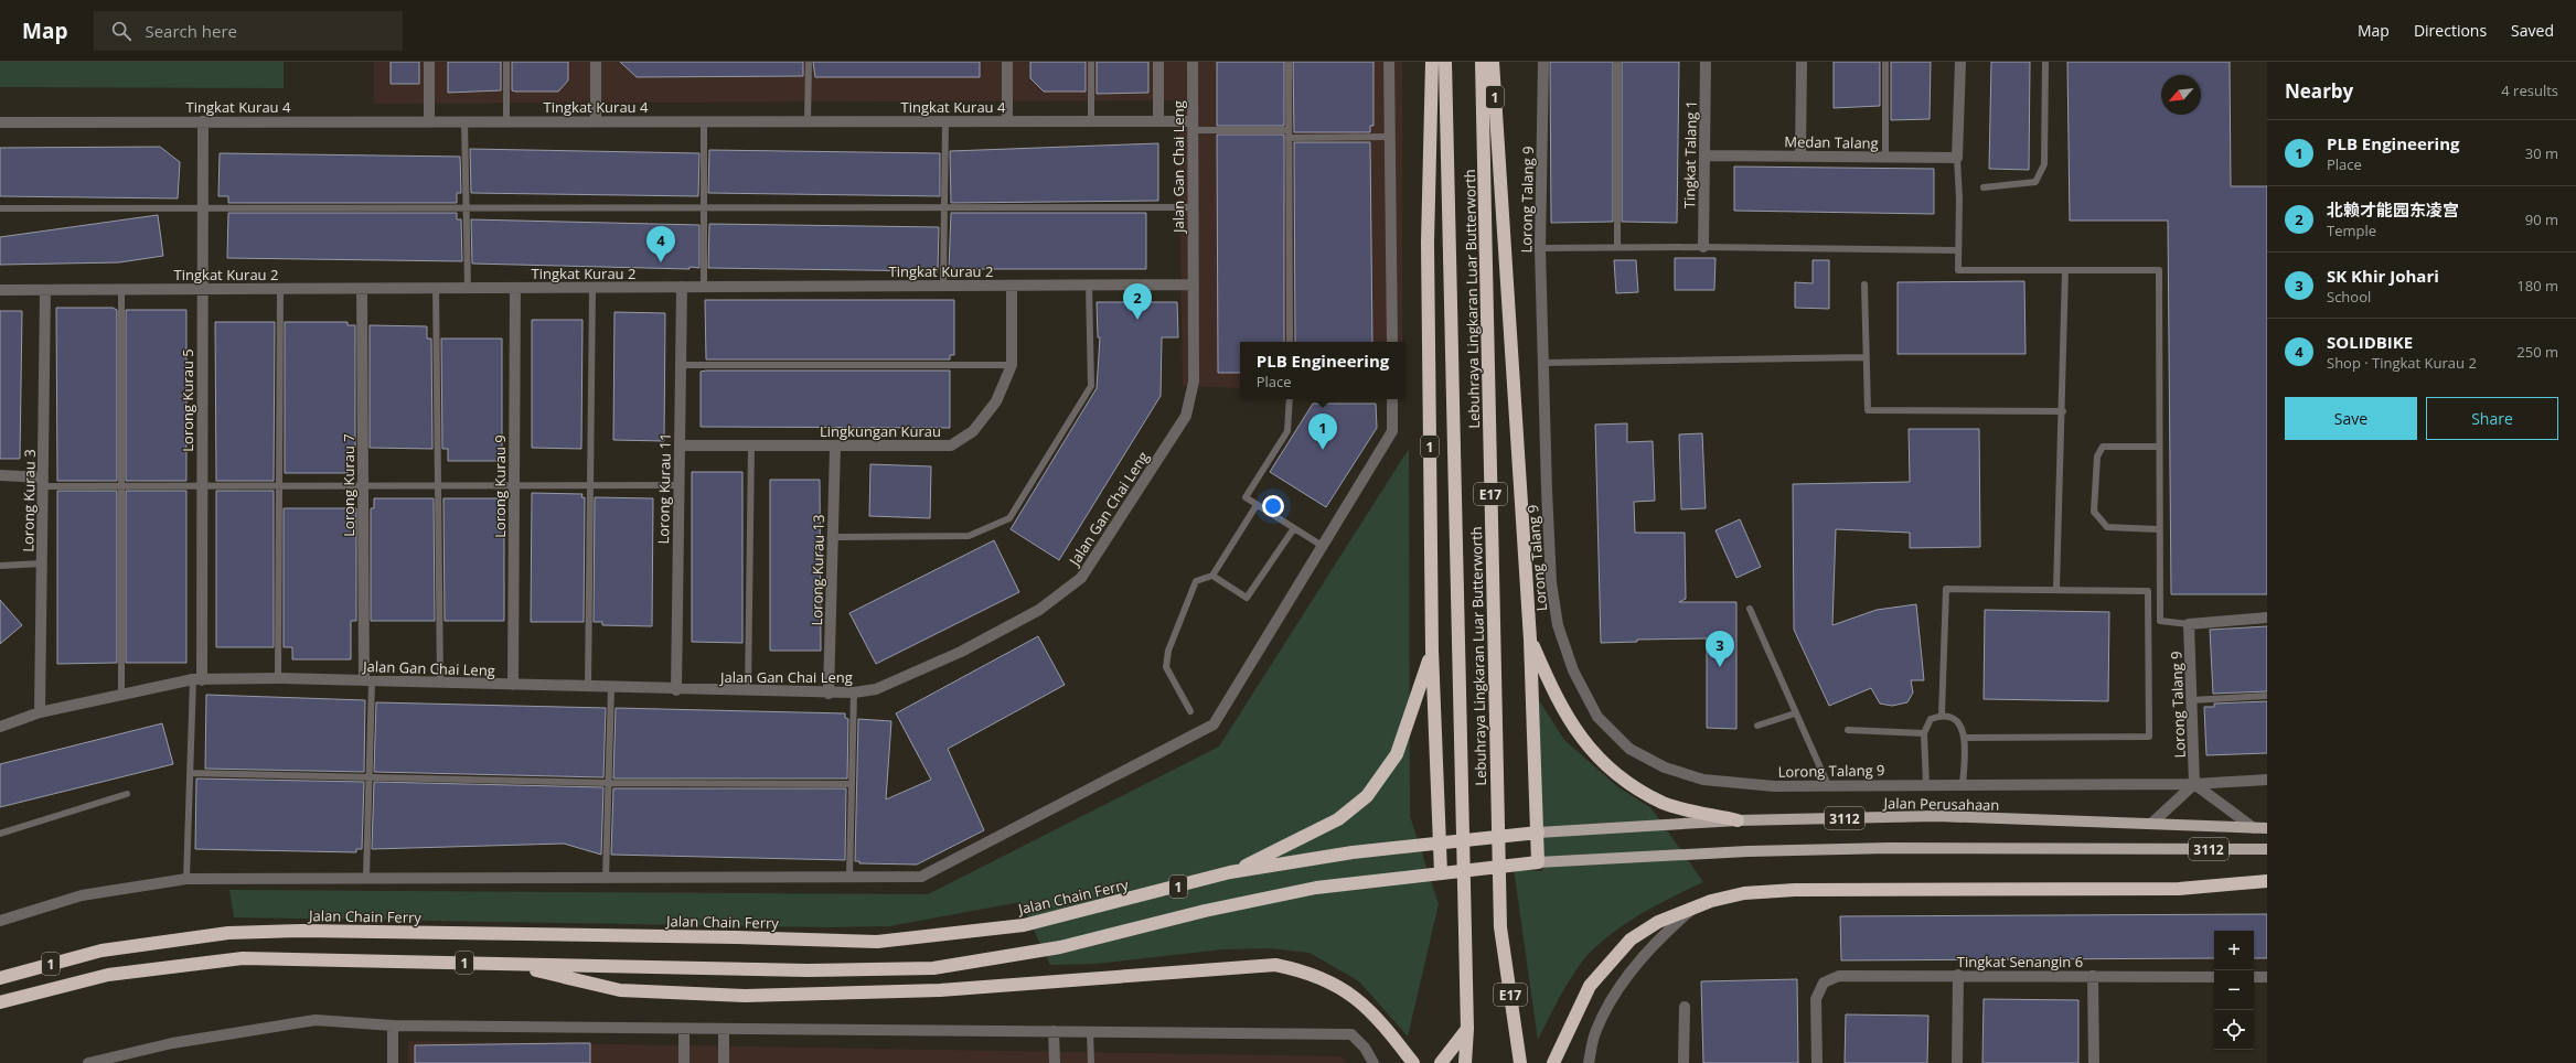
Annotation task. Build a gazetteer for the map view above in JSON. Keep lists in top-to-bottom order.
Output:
{
  "streets": {
    "highway": [
      "1",
      "Lebuhraya Lingkaran Luar Butterworth",
      "E17",
      "Jalan Chain Ferry"
    ],
    "main road": ["Jalan Perusahaan", "3112"],
    "street": [
      "Tingkat Kurau 4",
      "Medan Talang",
      "Tingkat Talang 1",
      "Jalan Gan Chai Leng",
      "Lorong Talang 9",
      "Tingkat Kurau 2",
      "Lorong Kurau 5",
      "Lingkungan Kurau",
      "Lorong Kurau 7",
      "Lorong Kurau 9",
      "Lorong Kurau 11",
      "Lorong Kurau 3",
      "Lorong Kurau 13",
      "Tingkat Senangin 6"
    ]
  },
  "crossings": [
    ["1", "Jalan Perusahaan"],
    ["1", "3112"],
    ["1", "Jalan Chain Ferry"],
    ["Tingkat Kurau 4", "Jalan Gan Chai Leng"],
    ["Tingkat Kurau 4", "Lorong Kurau 5"],
    ["Medan Talang", "Tingkat Talang 1"],
    ["Jalan Gan Chai Leng", "Tingkat Kurau 2"],
    ["Jalan Gan Chai Leng", "Lorong Kurau 5"],
    ["Jalan Gan Chai Leng", "Lorong Kurau 7"],
    ["Jalan Gan Chai Leng", "Lorong Kurau 9"],
    ["Jalan Gan Chai Leng", "Lorong Kurau 11"],
    ["Jalan Gan Chai Leng", "Lorong Kurau 3"],
    ["Jalan Gan Chai Leng", "Lorong Kurau 13"],
    ["Tingkat Kurau 2", "Lorong Kurau 5"],
    ["Tingkat Kurau 2", "Lingkungan Kurau"],
    ["Tingkat Kurau 2", "Lorong Kurau 7"],
    ["Tingkat Kurau 2", "Lorong Kurau 9"],
    ["Tingkat Kurau 2", "Lorong Kurau 11"],
    ["Tingkat Kurau 2", "Lorong Kurau 3"],
    ["Lingkungan Kurau", "Lorong Kurau 11"],
    ["Lingkungan Kurau", "Lorong Kurau 13"]
  ],
  "north": "bottom left",
  "page": {
    "header": "Map",
    "search": "Search here",
    "nav": ["Map", "Directions", "Saved"],
    "heading": ["Nearby", "4 results"],
    "list": [
      {
        "mark": "1",
        "name": "PLB Engineering",
        "note": "Place",
        "value": "30 m"
      },
      {
        "mark": "2",
        "name": "北赖才能园东凌宫",
        "note": "Temple",
        "value": "90 m"
      },
      {
        "mark": "3",
        "name": "SK Khir Johari",
        "note": "School",
        "value": "180 m"
      },
      {
        "mark": "4",
        "name": "SOLIDBIKE",
        "note": "Shop · Tingkat Kurau 2",
        "value": "250 m"
      }
    ],
    "pins": [
      "4",
      "2",
      "1",
      "3"
    ],
    "popup": ["PLB Engineering", "Place"],
    "buttons": ["Save", "Share"],
    "map_buttons": ["+", "−"]
  }
}
